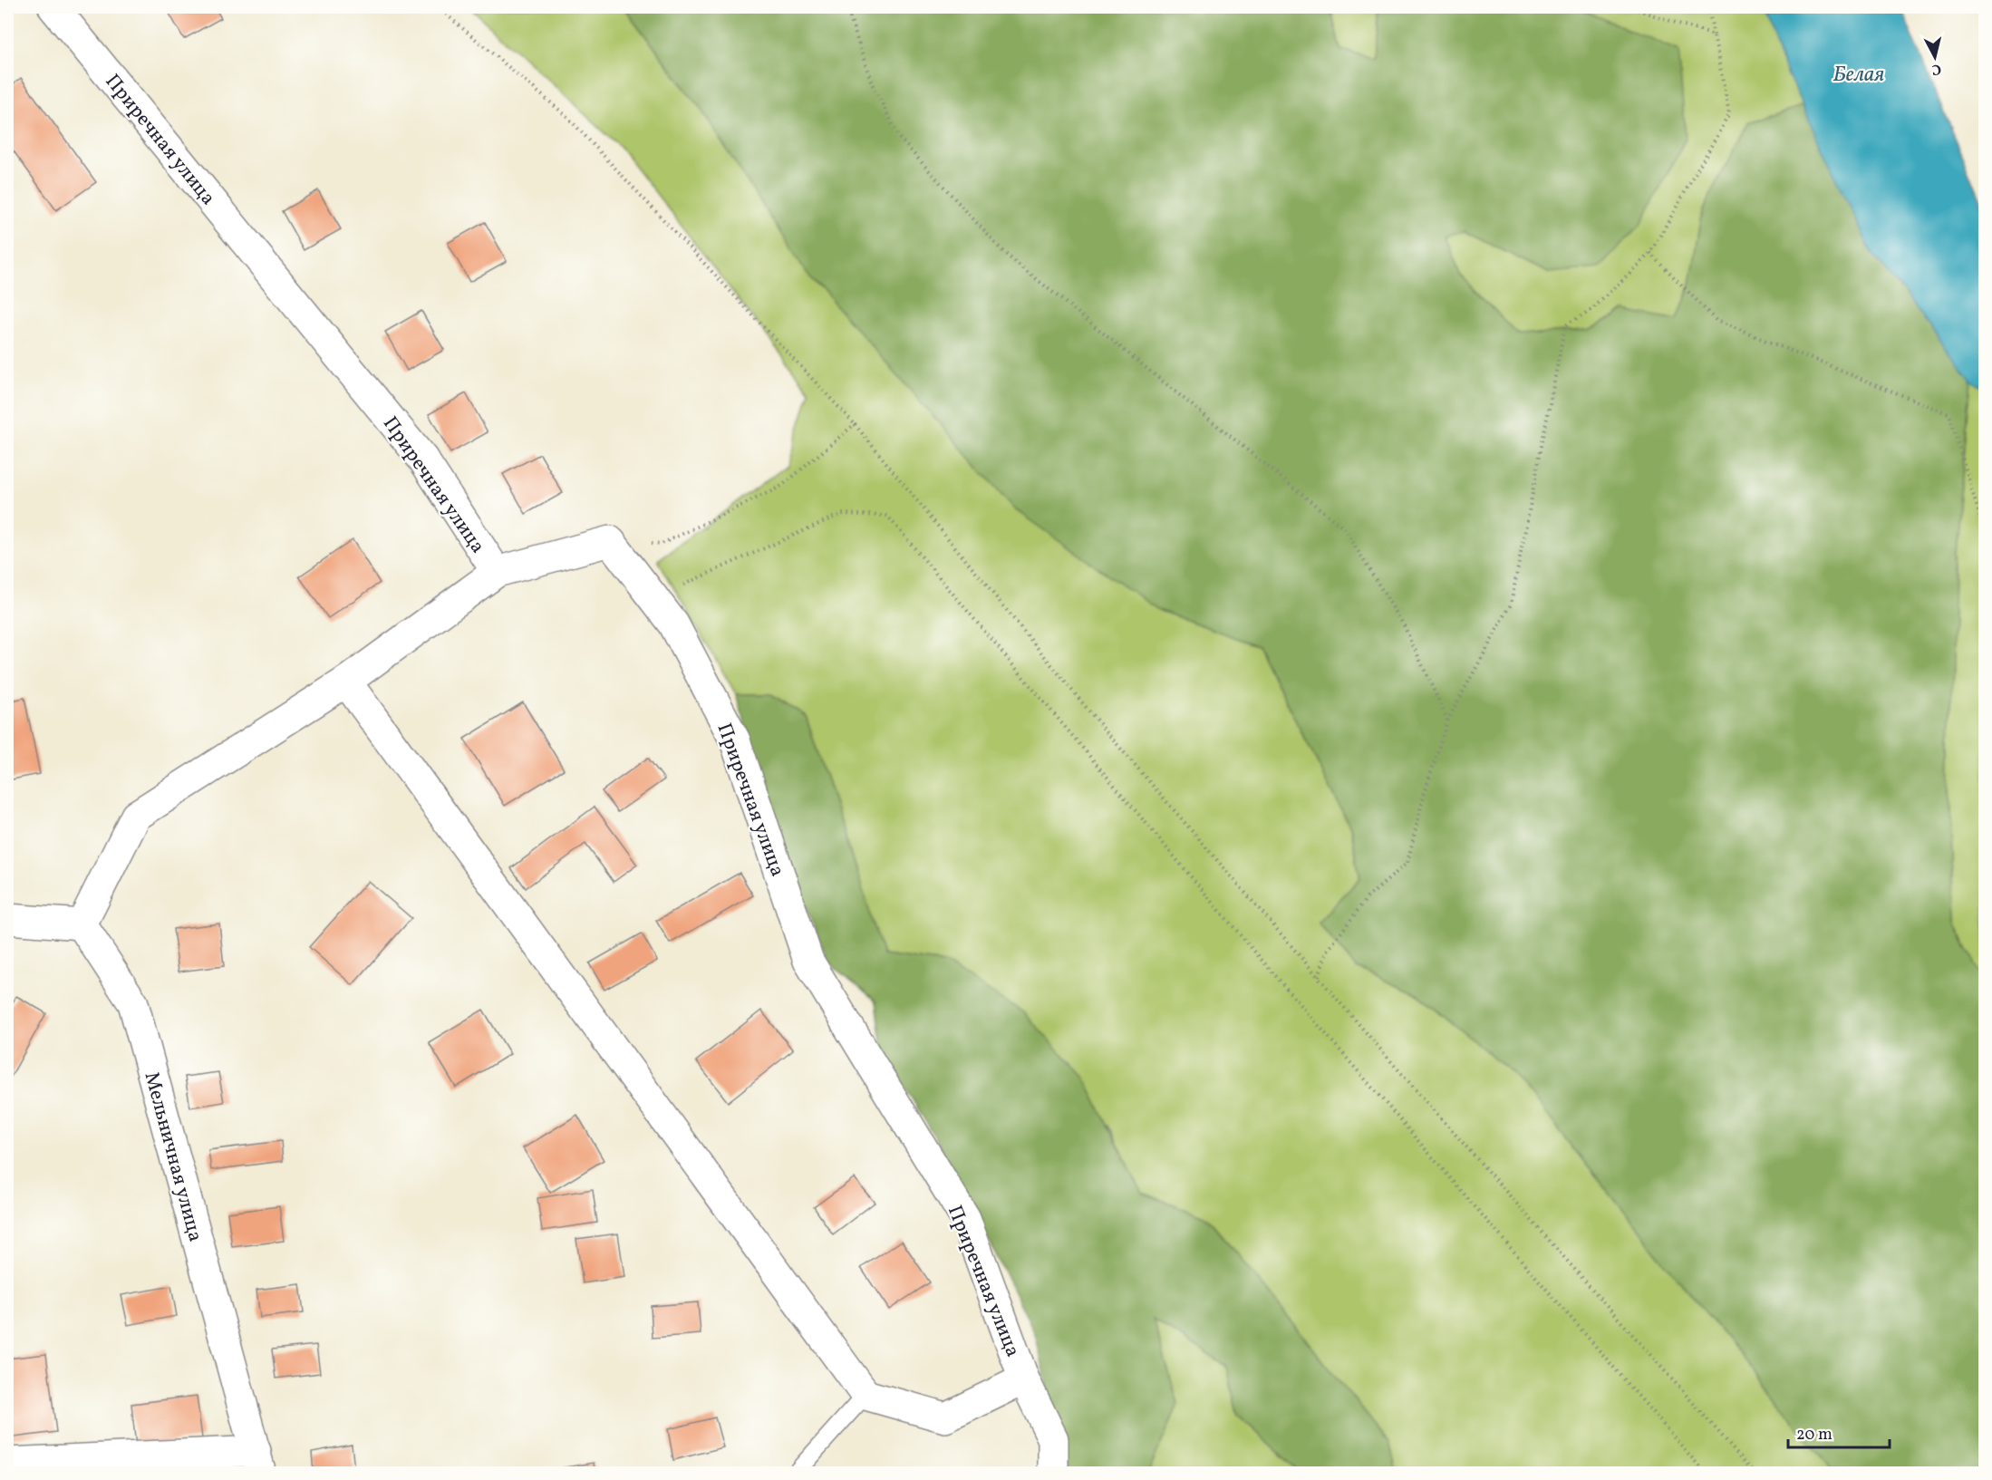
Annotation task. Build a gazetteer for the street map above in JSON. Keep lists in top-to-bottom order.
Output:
{
  "streets": {
    "street": ["Приречная улица", "Мельничная улица"]
  },
  "water": ["Белая"],
  "scale_bar": "20 m",
  "north": "bottom"
}
